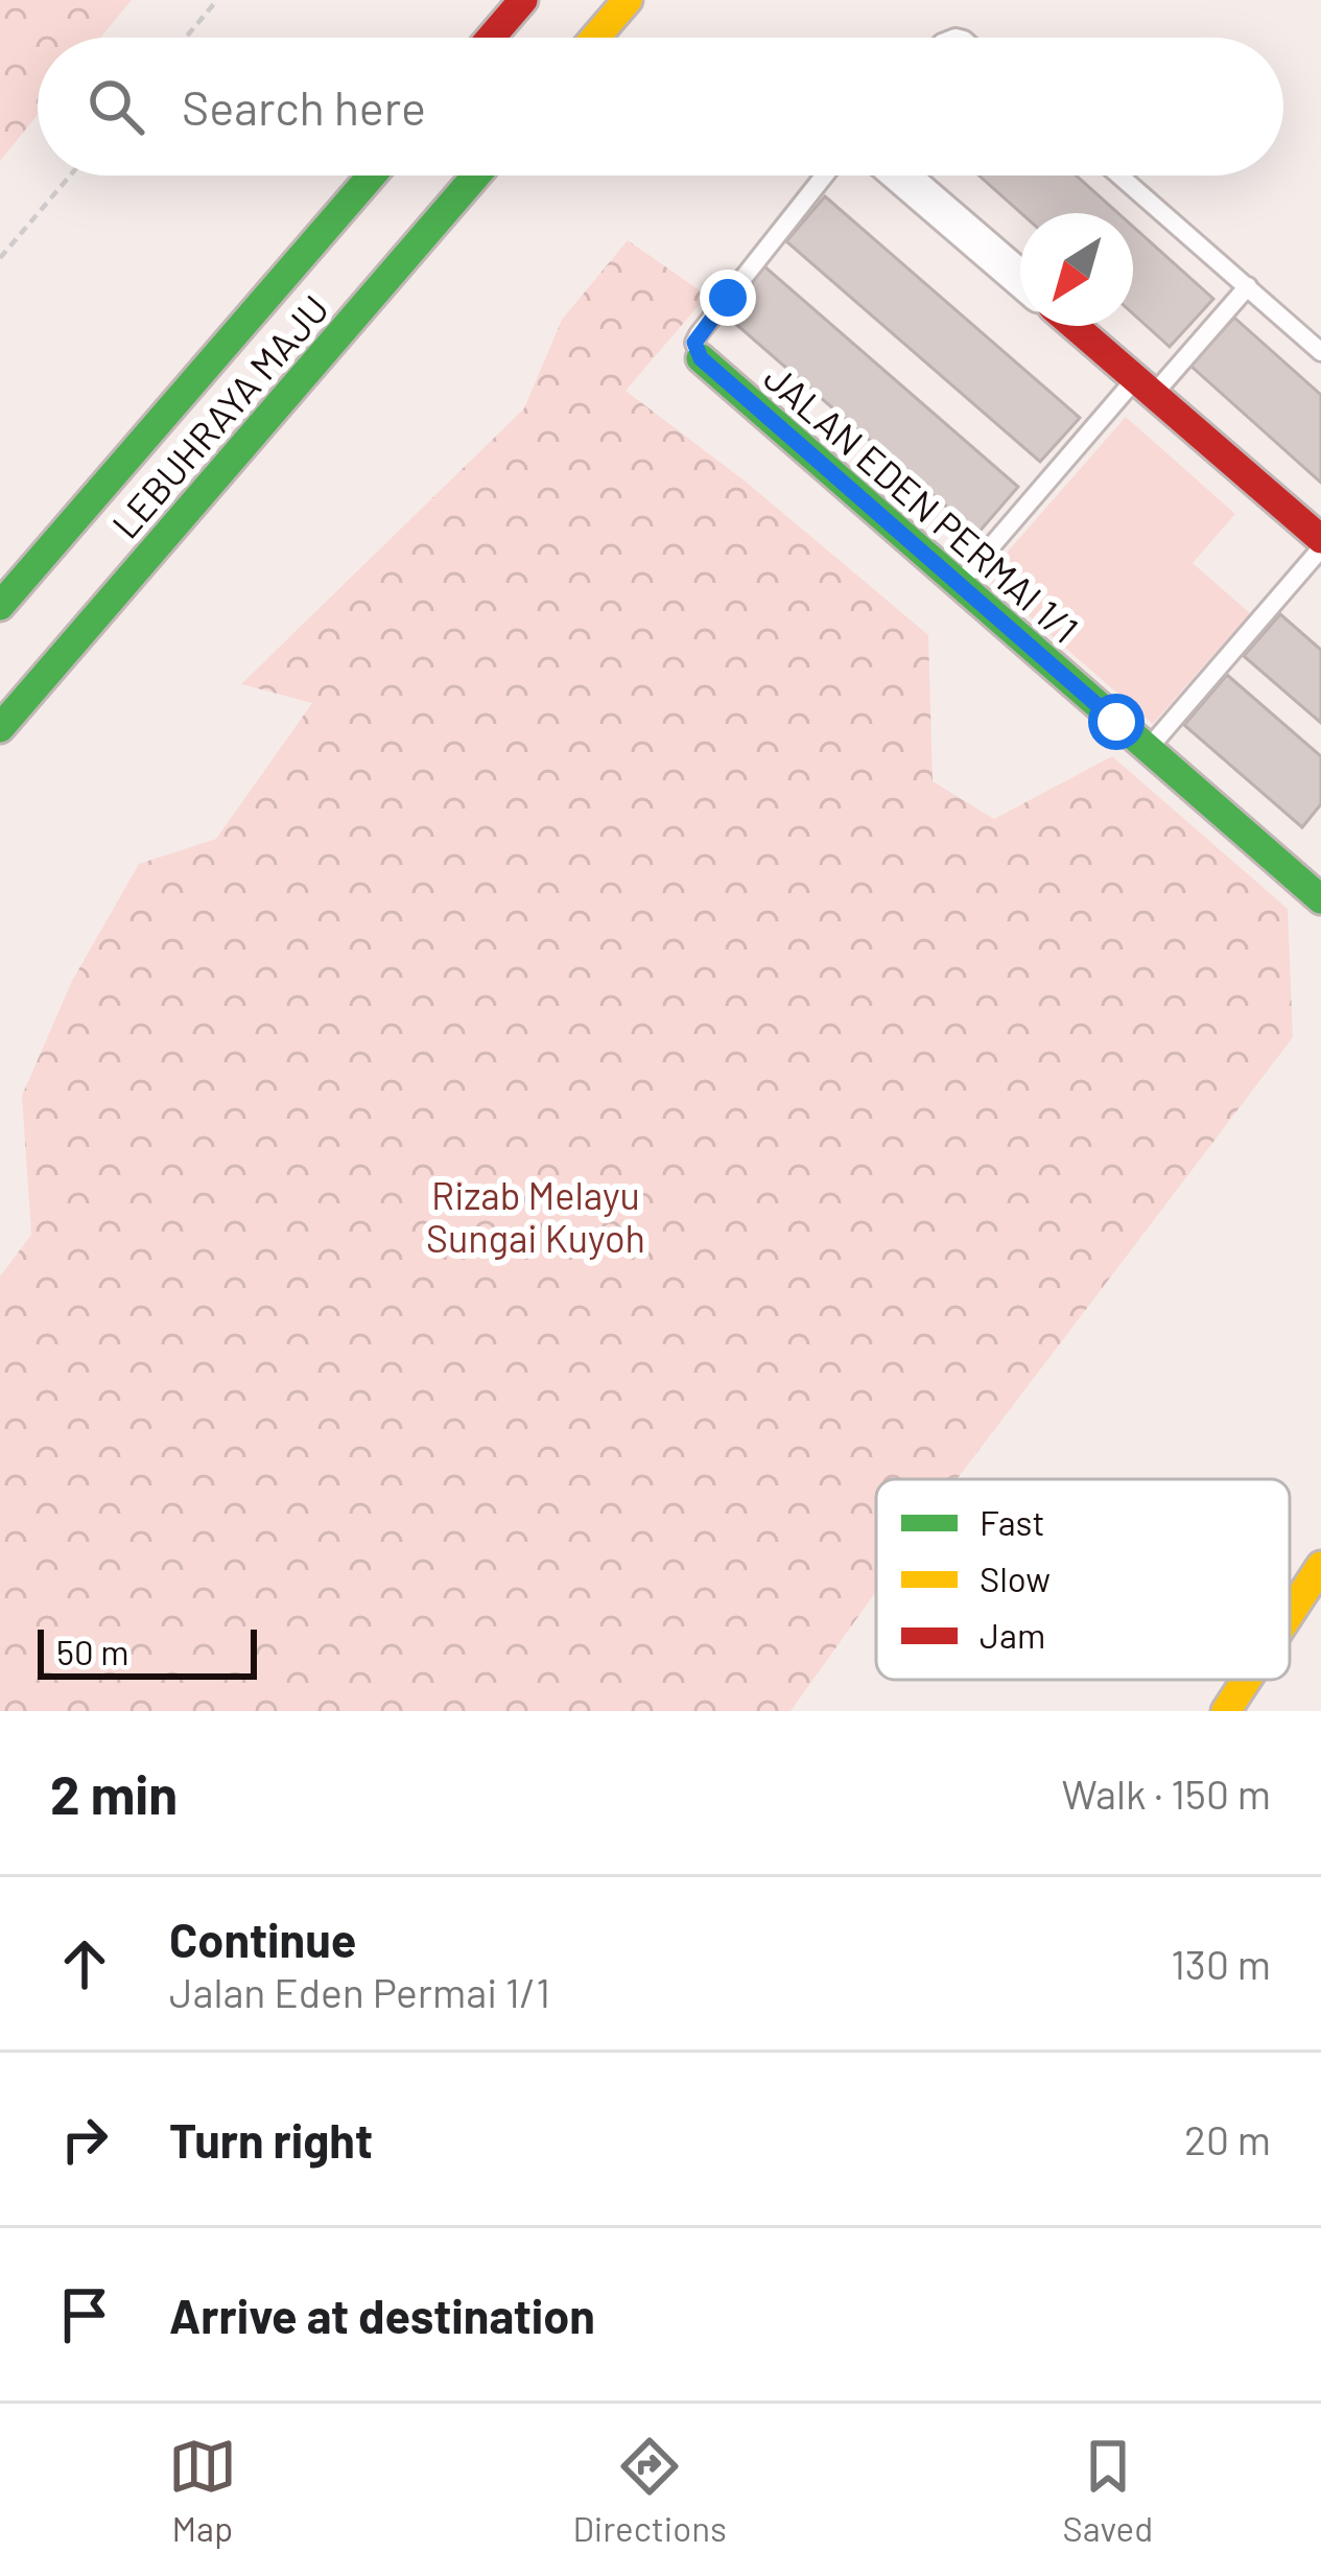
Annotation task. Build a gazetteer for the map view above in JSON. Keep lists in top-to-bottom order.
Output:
{
  "streets": {
    "main road": ["LEBUHRAYA MAJU", "JALAN EDEN PERMAI 1/1"]
  },
  "parks": ["Rizab Melayu Sungai Kuyoh"],
  "legend": ["Fast", "Slow", "Jam"],
  "scale_bar": "50 m",
  "north": "bottom left",
  "page": {
    "search": "Search here",
    "scale": "50 m",
    "heading": ["2 min", "Walk · 150 m"],
    "list": [
      ["Continue", "Jalan Eden Permai 1/1", "130 m"],
      ["Turn right", "20 m"],
      "Arrive at destination"
    ],
    "nav": ["Map", "Directions", "Saved"]
  }
}
